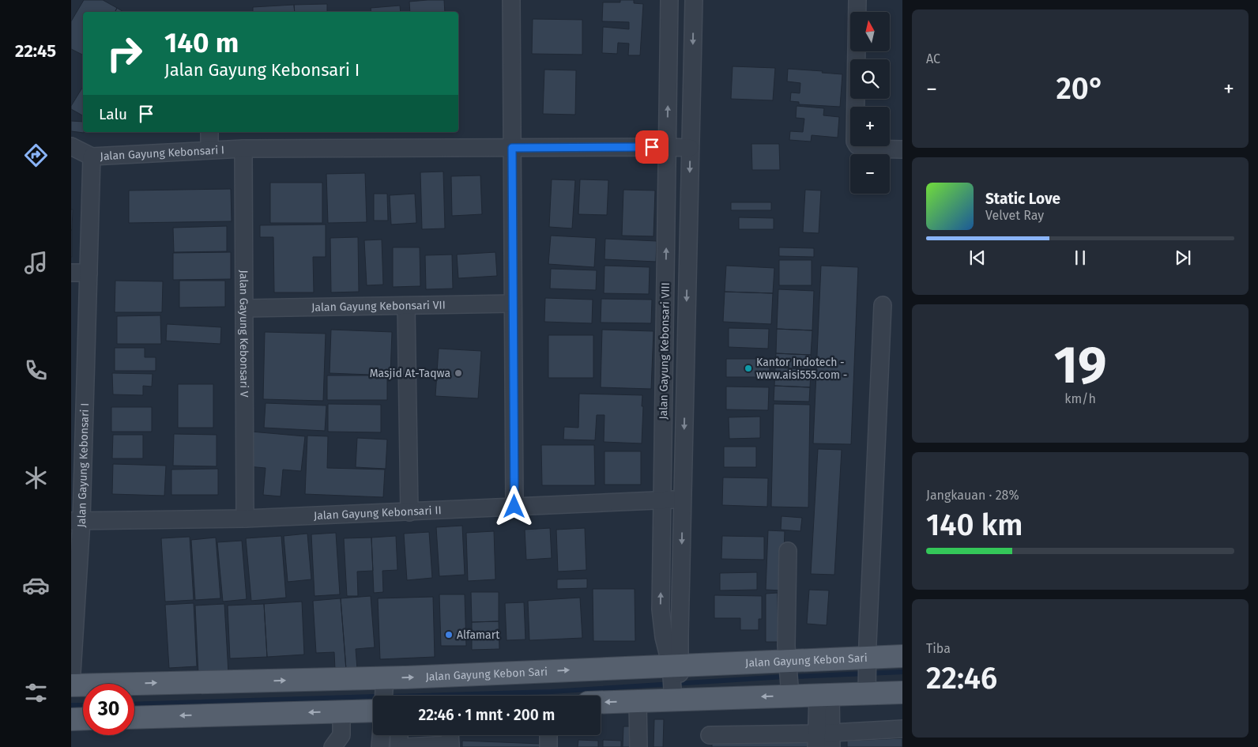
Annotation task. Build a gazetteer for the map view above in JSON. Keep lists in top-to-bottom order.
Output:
{
  "streets": {
    "main road": ["Jalan Gayung Kebon Sari"],
    "street": [
      "Jalan Gayung Kebonsari I",
      "Jalan Gayung Kebonsari VII",
      "Jalan Gayung Kebonsari V",
      "Jalan Gayung Kebonsari VIII",
      "Jalan Gayung Kebonsari II"
    ]
  },
  "crossings": [
    ["Jalan Gayung Kebonsari I", "Jalan Gayung Kebonsari V"],
    ["Jalan Gayung Kebonsari I", "Jalan Gayung Kebonsari VIII"],
    ["Jalan Gayung Kebonsari I", "Jalan Gayung Kebonsari II"],
    ["Jalan Gayung Kebonsari I", "Jalan Gayung Kebon Sari"],
    ["Jalan Gayung Kebonsari VII", "Jalan Gayung Kebonsari V"],
    ["Jalan Gayung Kebonsari V", "Jalan Gayung Kebonsari II"],
    ["Jalan Gayung Kebonsari VIII", "Jalan Gayung Kebonsari II"],
    ["Jalan Gayung Kebonsari VIII", "Jalan Gayung Kebon Sari"]
  ],
  "places": ["Kantor Indotech - www.aisi555.com -", "Masjid At-Taqwa", "Alfamart"],
  "north": "top",
  "page": {
    "tabs": "22:45",
    "tile": [
      "AC",
      ["19", "km/h"],
      ["Jangkauan · 28%", "140 km"],
      ["Tiba", "22:46"]
    ],
    "map_buttons": ["+", "−"],
    "turn": ["140 m", "Jalan Gayung Kebonsari I"],
    "heat": ["−", "20°", "+"],
    "then": "Lalu",
    "song": ["Static Love", "Velvet Ray"],
    "limit": "30",
    "trip": "22:46 · 1 mnt · 200 m"
  }
}
